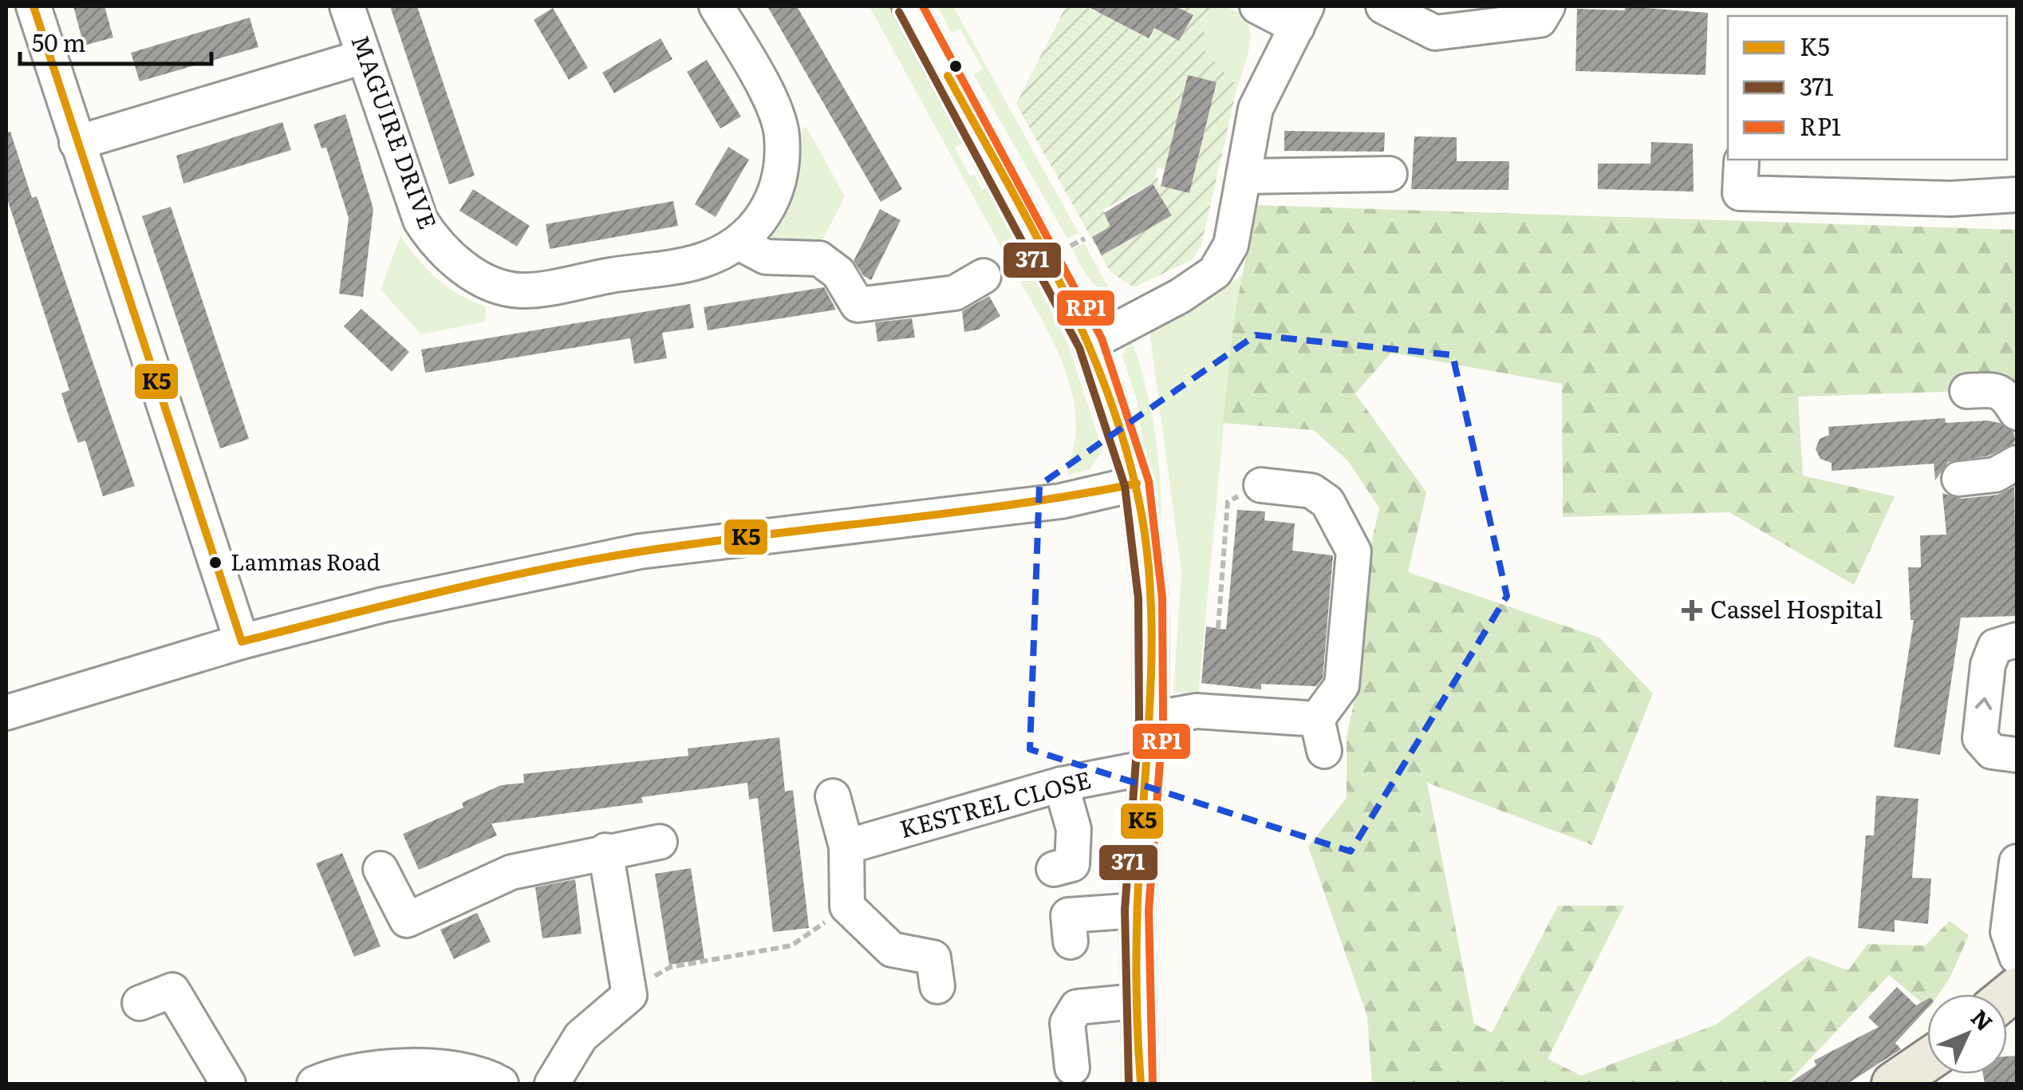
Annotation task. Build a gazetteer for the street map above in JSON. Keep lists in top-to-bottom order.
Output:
{
  "streets": {
    "street": ["MAGUIRE DRIVE", "KESTREL CLOSE"]
  },
  "places": {
    "other": ["Lammas Road"],
    "health": ["Cassel Hospital"]
  },
  "lines": ["transit line K5", "transit line RP1", "transit line 371"],
  "legend": ["K5", "371", "RP1"],
  "scale_bar": "50 m",
  "north": "top right"
}
